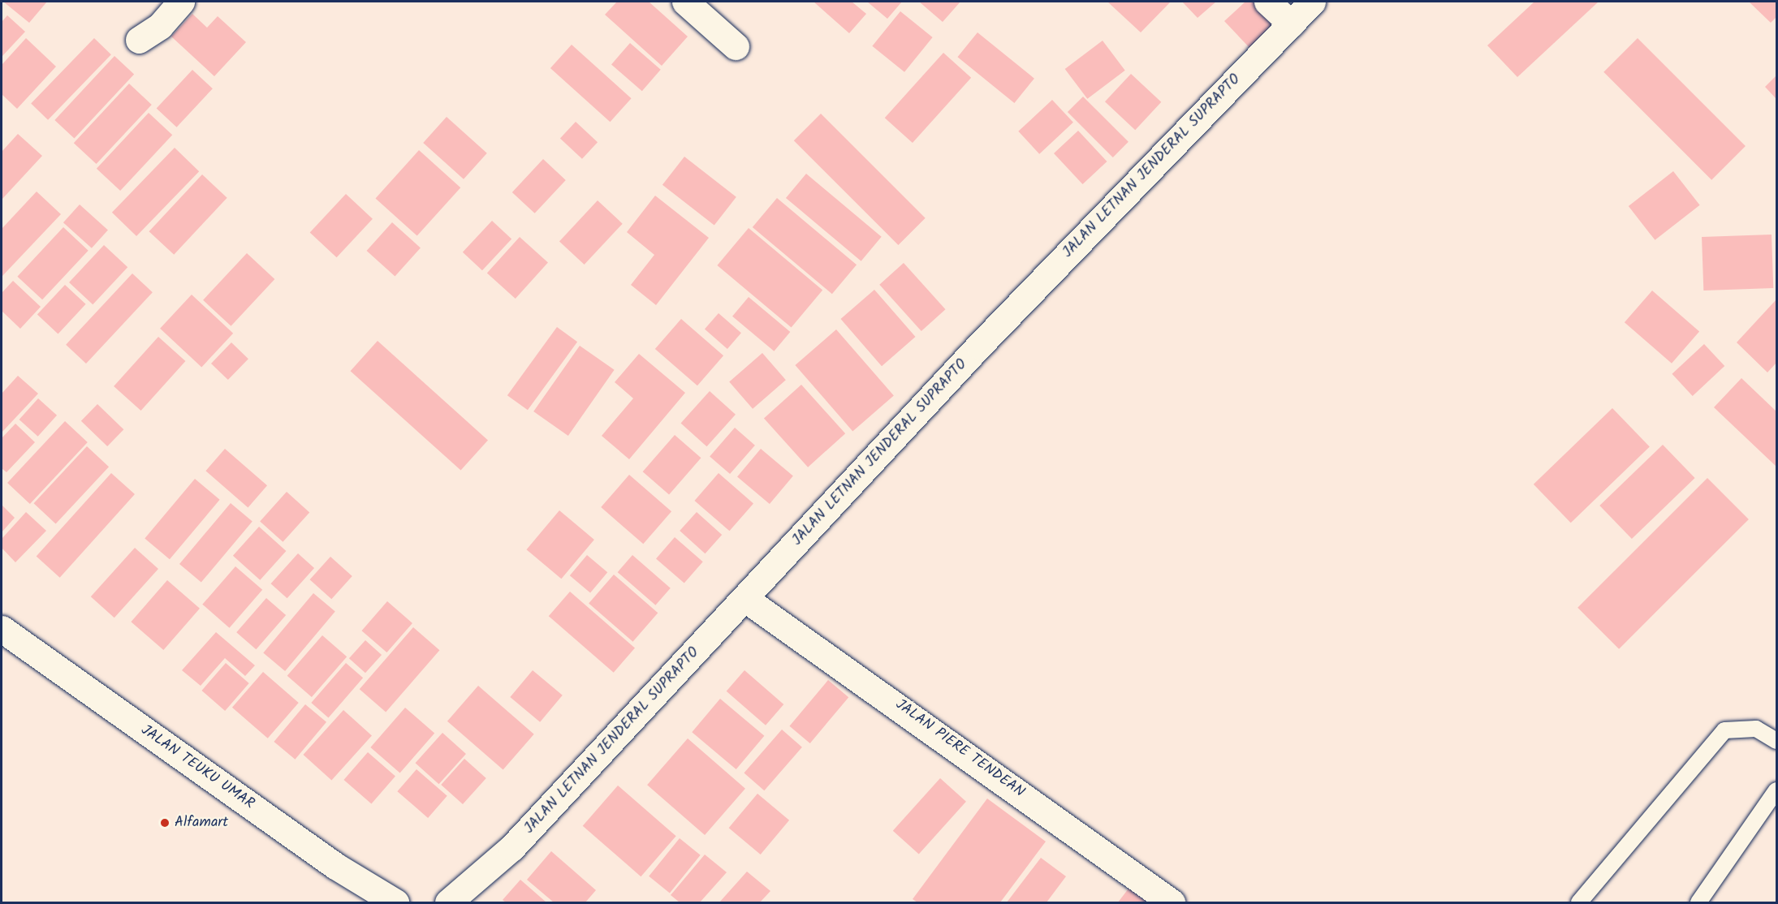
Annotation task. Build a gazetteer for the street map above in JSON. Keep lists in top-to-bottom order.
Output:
{
  "streets": {
    "main road": ["JALAN LETNAN JENDERAL SUPRAPTO", "JALAN PIERE TENDEAN", "JALAN TEUKU UMAR"]
  },
  "crossings": [
    ["JALAN LETNAN JENDERAL SUPRAPTO", "JALAN PIERE TENDEAN"]
  ],
  "places": ["Alfamart"]
}
